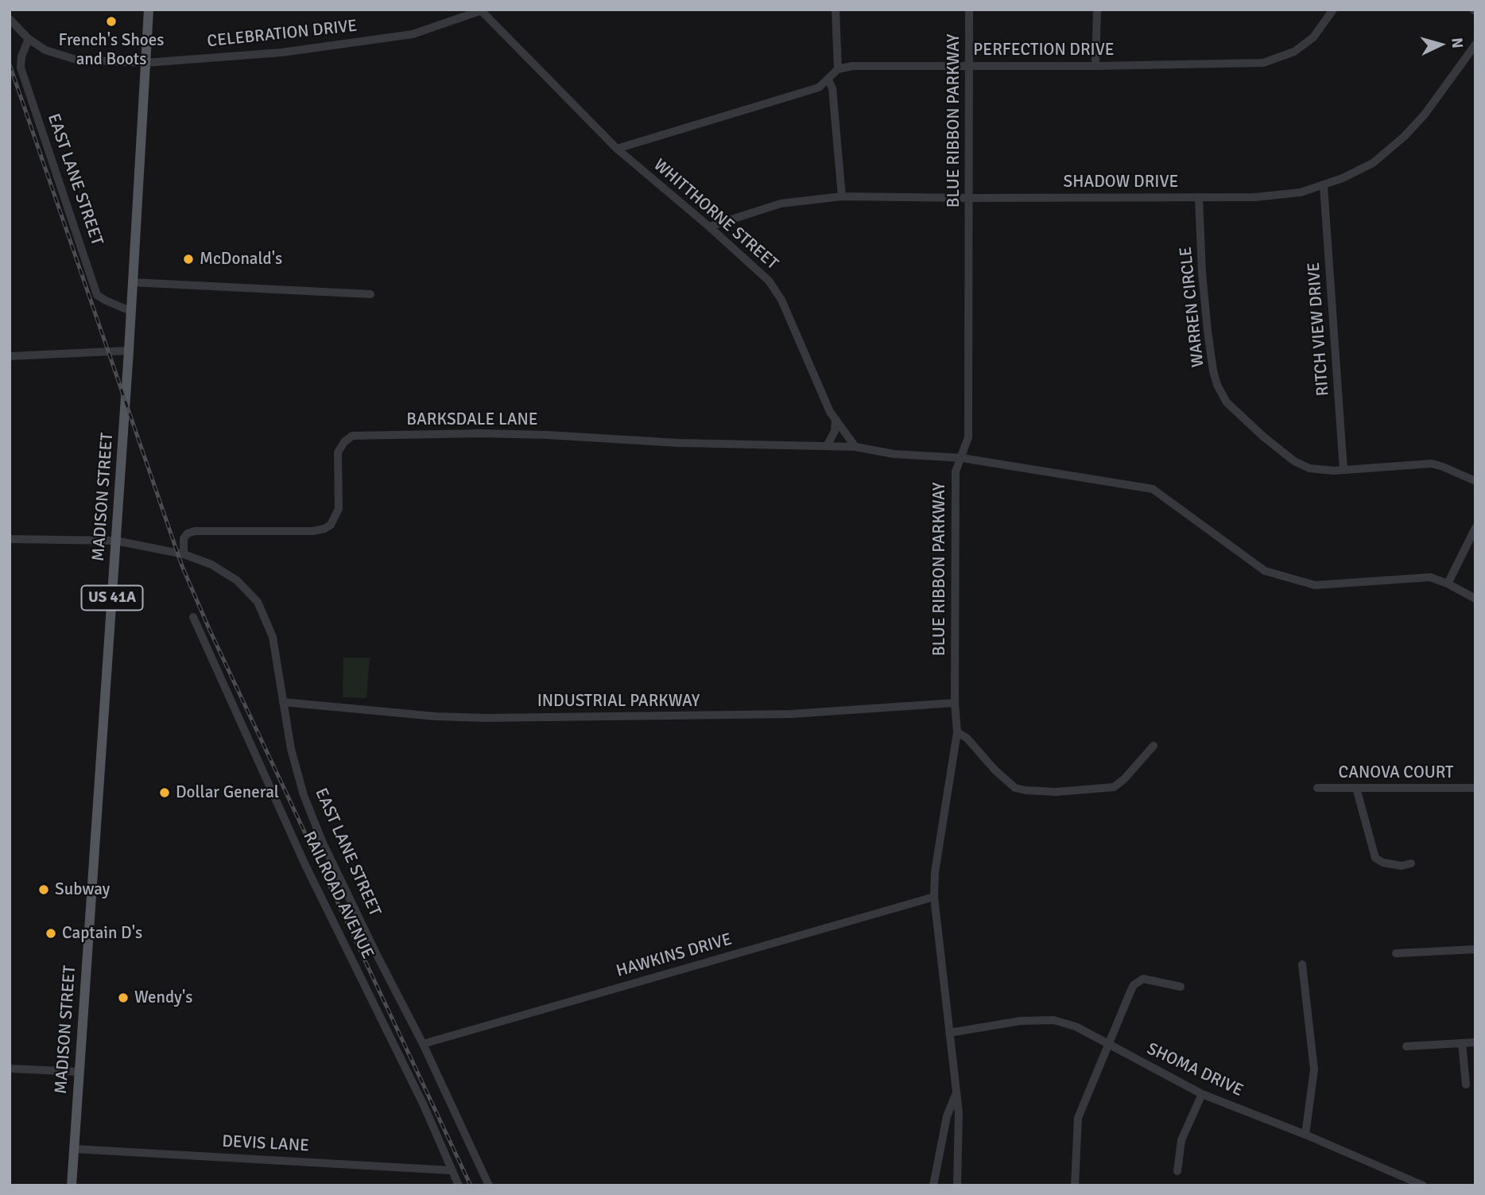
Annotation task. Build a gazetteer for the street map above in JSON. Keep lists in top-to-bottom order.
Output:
{
  "streets": {
    "main road": ["MADISON STREET", "US 41A"],
    "street": [
      "CELEBRATION DRIVE",
      "PERFECTION DRIVE",
      "BLUE RIBBON PARKWAY",
      "EAST LANE STREET",
      "SHADOW DRIVE",
      "WHITTHORNE STREET",
      "WARREN CIRCLE",
      "RITCH VIEW DRIVE",
      "BARKSDALE LANE",
      "INDUSTRIAL PARKWAY",
      "CANOVA COURT",
      "RAILROAD AVENUE",
      "HAWKINS DRIVE",
      "SHOMA DRIVE",
      "DEVIS LANE"
    ]
  },
  "crossings": [
    ["CELEBRATION DRIVE", "WHITTHORNE STREET"],
    ["CELEBRATION DRIVE", "MADISON STREET"],
    ["PERFECTION DRIVE", "BLUE RIBBON PARKWAY"],
    ["BLUE RIBBON PARKWAY", "SHADOW DRIVE"],
    ["BLUE RIBBON PARKWAY", "INDUSTRIAL PARKWAY"],
    ["BLUE RIBBON PARKWAY", "HAWKINS DRIVE"],
    ["BLUE RIBBON PARKWAY", "SHOMA DRIVE"],
    ["EAST LANE STREET", "BARKSDALE LANE"],
    ["EAST LANE STREET", "MADISON STREET"],
    ["EAST LANE STREET", "INDUSTRIAL PARKWAY"],
    ["EAST LANE STREET", "HAWKINS DRIVE"],
    ["SHADOW DRIVE", "WHITTHORNE STREET"],
    ["SHADOW DRIVE", "WARREN CIRCLE"],
    ["SHADOW DRIVE", "RITCH VIEW DRIVE"],
    ["WHITTHORNE STREET", "BARKSDALE LANE"],
    ["WARREN CIRCLE", "RITCH VIEW DRIVE"],
    ["MADISON STREET", "DEVIS LANE"],
    ["RAILROAD AVENUE", "DEVIS LANE"]
  ],
  "places": [
    "French's Shoes and Boots",
    "McDonald's",
    "Dollar General",
    "Subway",
    "Captain D's",
    "Wendy's"
  ],
  "north": "right"
}
